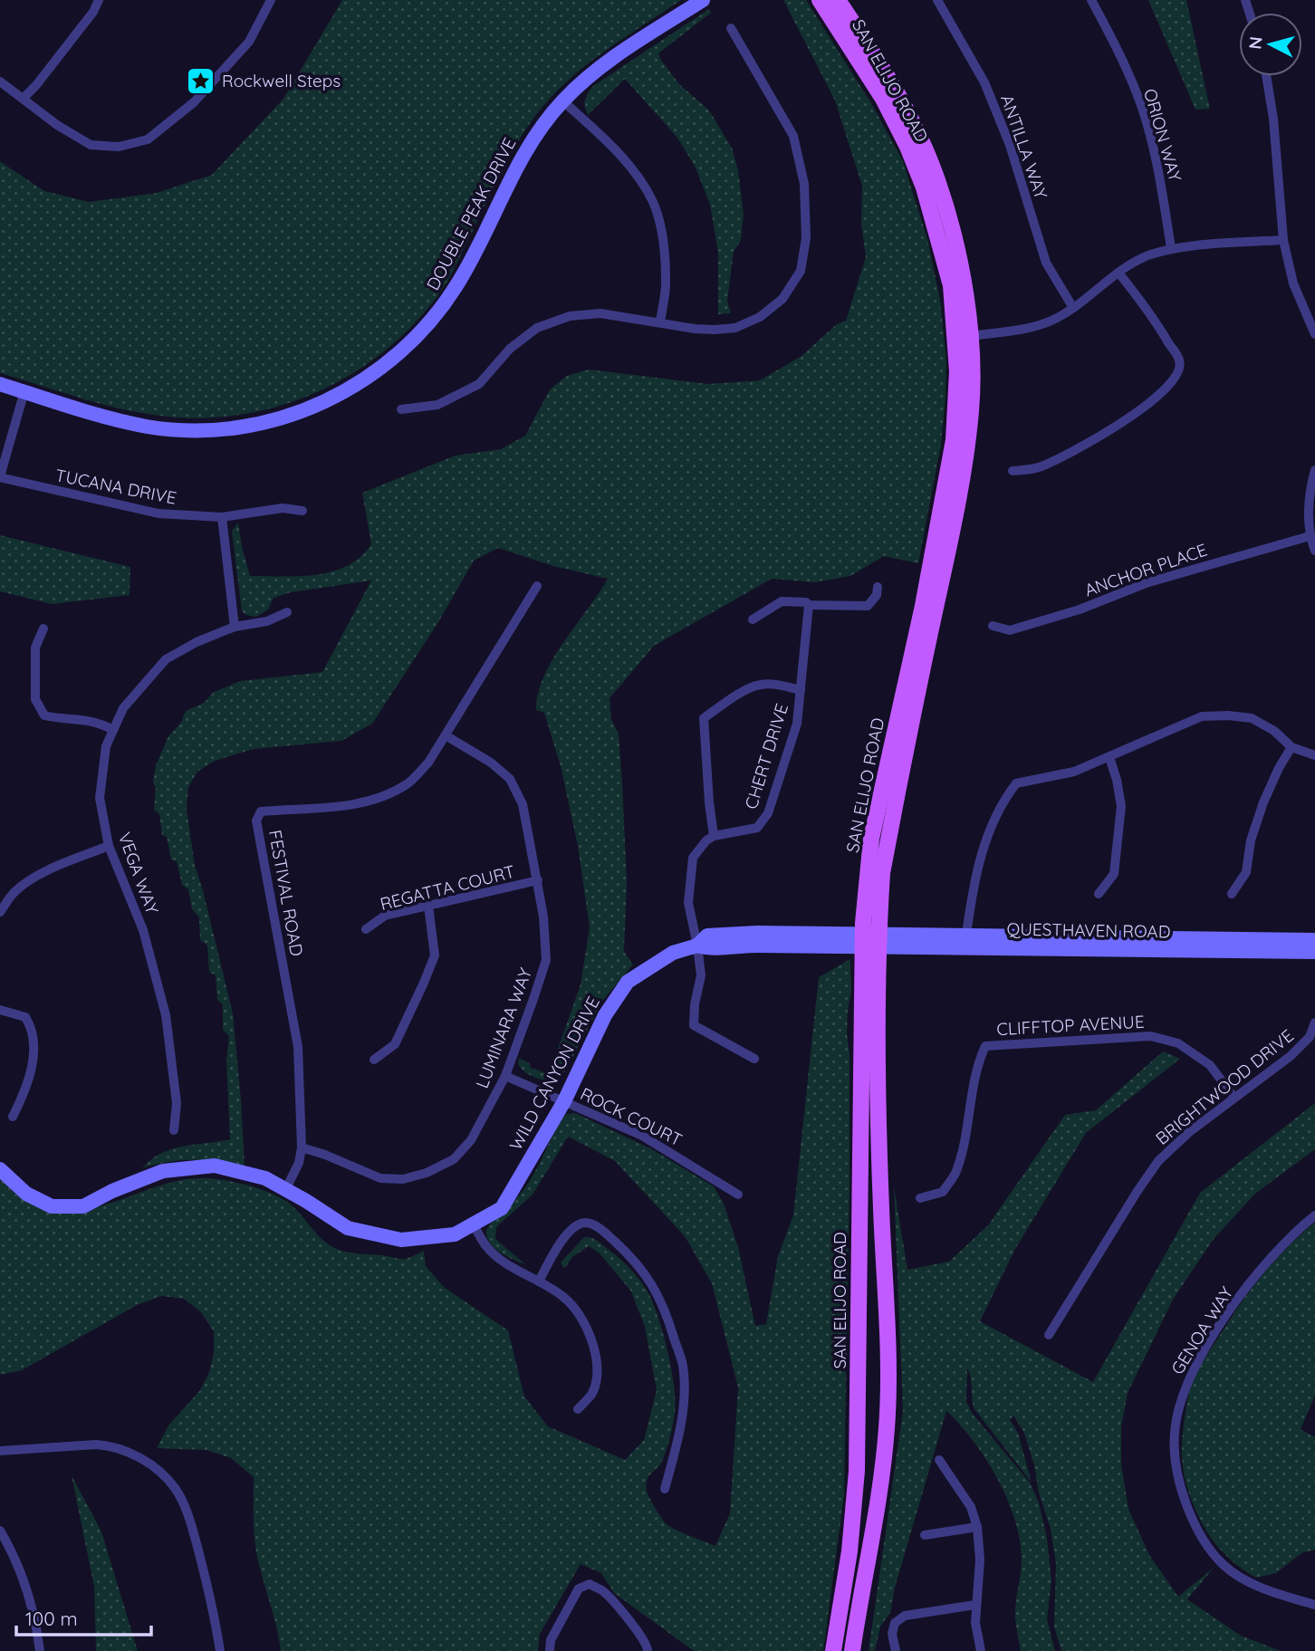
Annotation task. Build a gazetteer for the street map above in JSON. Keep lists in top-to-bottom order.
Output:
{
  "streets": {
    "main road": ["SAN ELIJO ROAD"],
    "street": [
      "ORION WAY",
      "ANTILLA WAY",
      "DOUBLE PEAK DRIVE",
      "TUCANA DRIVE",
      "ANCHOR PLACE",
      "CHERT DRIVE",
      "VEGA WAY",
      "REGATTA COURT",
      "FESTIVAL ROAD",
      "QUESTHAVEN ROAD",
      "CLIFFTOP AVENUE",
      "LUMINARA WAY",
      "WILD CANYON DRIVE",
      "BRIGHTWOOD DRIVE",
      "ROCK COURT",
      "GENOA WAY"
    ]
  },
  "crossings": [
    ["SAN ELIJO ROAD", "QUESTHAVEN ROAD"],
    ["SAN ELIJO ROAD", "WILD CANYON DRIVE"],
    ["DOUBLE PEAK DRIVE", "TUCANA DRIVE"],
    ["REGATTA COURT", "LUMINARA WAY"],
    ["FESTIVAL ROAD", "LUMINARA WAY"],
    ["FESTIVAL ROAD", "WILD CANYON DRIVE"],
    ["QUESTHAVEN ROAD", "WILD CANYON DRIVE"],
    ["CLIFFTOP AVENUE", "BRIGHTWOOD DRIVE"],
    ["LUMINARA WAY", "ROCK COURT"],
    ["WILD CANYON DRIVE", "ROCK COURT"]
  ],
  "places": {
    "place": ["Rockwell Steps"]
  },
  "scale_bar": "100 m",
  "north": "left"
}
